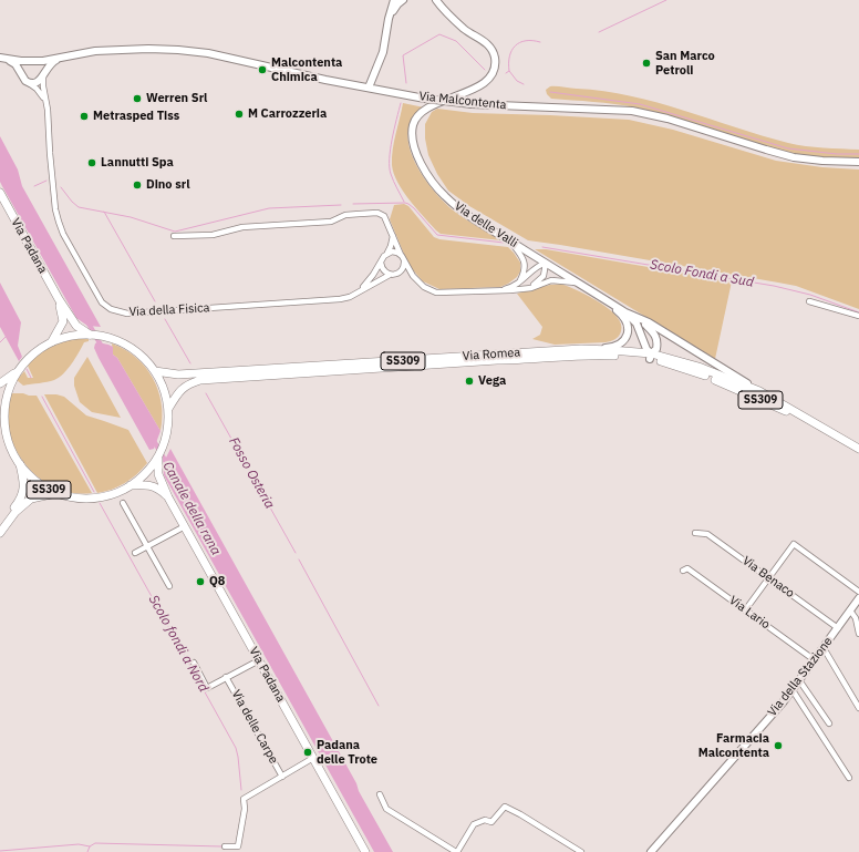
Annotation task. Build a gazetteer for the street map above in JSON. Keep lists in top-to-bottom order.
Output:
{
  "streets": {
    "main road": ["Via Padana", "Via Romea", "SS309"],
    "street": [
      "Via Malcontenta",
      "Via delle Valli",
      "Via della Fisica",
      "Via Benaco",
      "Via Lario",
      "Via della Stazione",
      "Via delle Carpe"
    ]
  },
  "crossings": [
    ["Via Malcontenta", "Via della Fisica"],
    ["Via delle Valli", "Via della Fisica"],
    ["Via delle Valli", "Via Romea"],
    ["Via Padana", "SS309"],
    ["Via Romea", "SS309"],
    ["Via Benaco", "Via della Stazione"],
    ["Via Lario", "Via della Stazione"]
  ],
  "water": [
    "Scolo Fondi a Sud",
    "Fosso Osteria",
    "Canale della rana",
    "Scolo fondi a Nord"
  ],
  "places": [
    "San Marco Petroli",
    "Malcontenta Chimica",
    "Werren Srl",
    "M Carrozzeria",
    "Metrasped Tiss",
    "Lannutti Spa",
    "Dino srl",
    "Vega",
    "Q8",
    "Farmacia Malcontenta",
    "Padana delle Trote"
  ]
}
